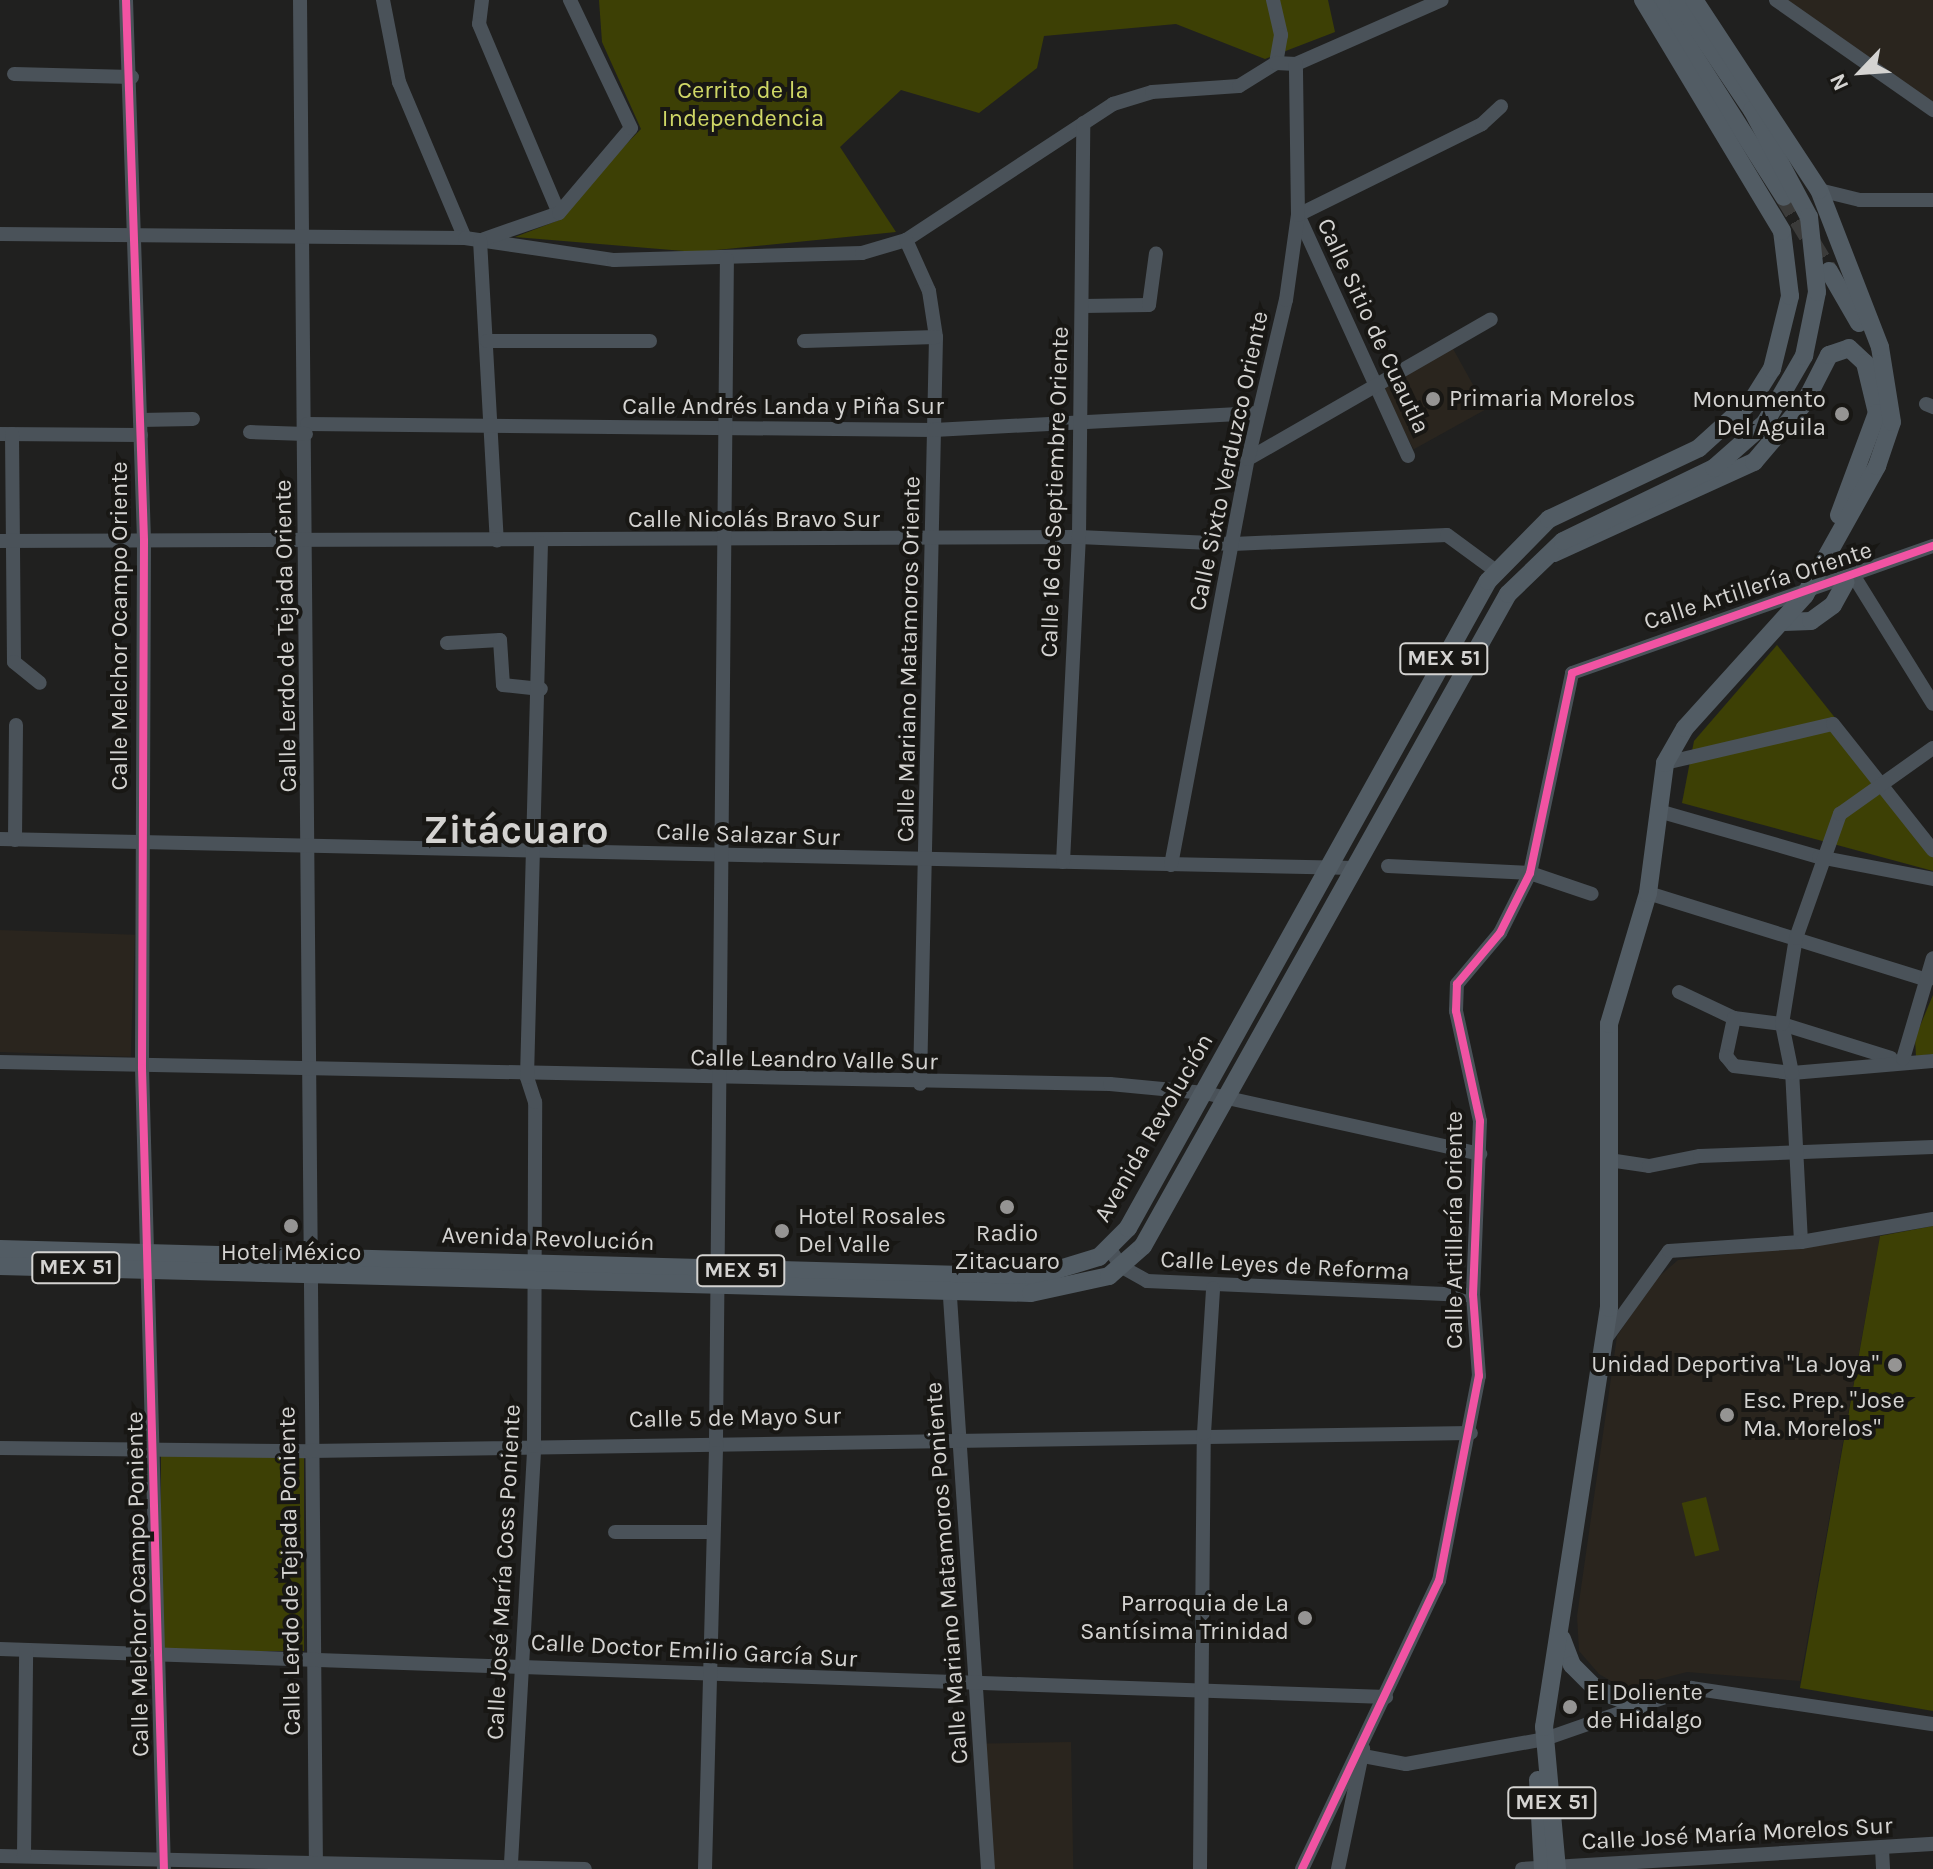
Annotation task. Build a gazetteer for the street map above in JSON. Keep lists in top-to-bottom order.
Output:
{
  "streets": {
    "main road": ["MEX 51", "Avenida Revolución"],
    "street": [
      "Calle Sitio de Cuautla",
      "Calle Andrés Landa y Piña Sur",
      "Calle Sixto Verduzco Oriente",
      "Calle 16 de Septiembre Oriente",
      "Calle Nicolás Bravo Sur",
      "Calle Artillería Oriente",
      "Calle Melchor Ocampo Oriente",
      "Calle Lerdo de Tejada Oriente",
      "Calle Mariano Matamoros Oriente",
      "Calle Salazar Sur",
      "Calle Leandro Valle Sur",
      "Calle Leyes de Reforma",
      "Calle 5 de Mayo Sur",
      "Calle Lerdo de Tejada Poniente",
      "Calle José María Coss Poniente",
      "Calle Mariano Matamoros Poniente",
      "Calle Melchor Ocampo Poniente",
      "Calle Doctor Emilio García Sur",
      "Calle José María Morelos Sur"
    ]
  },
  "crossings": [
    ["Calle Sitio de Cuautla", "Calle Sixto Verduzco Oriente"],
    ["Calle Andrés Landa y Piña Sur", "Calle Sixto Verduzco Oriente"],
    ["Calle Andrés Landa y Piña Sur", "Calle 16 de Septiembre Oriente"],
    ["Calle Andrés Landa y Piña Sur", "Calle Lerdo de Tejada Oriente"],
    ["Calle Andrés Landa y Piña Sur", "Calle Mariano Matamoros Oriente"],
    ["Calle Sixto Verduzco Oriente", "Calle Nicolás Bravo Sur"],
    ["Calle Sixto Verduzco Oriente", "Calle Salazar Sur"],
    ["Calle 16 de Septiembre Oriente", "Calle Nicolás Bravo Sur"],
    ["Calle 16 de Septiembre Oriente", "Calle Salazar Sur"],
    ["Calle Nicolás Bravo Sur", "Calle Melchor Ocampo Oriente"],
    ["Calle Nicolás Bravo Sur", "Calle Lerdo de Tejada Oriente"],
    ["Calle Nicolás Bravo Sur", "Calle Mariano Matamoros Oriente"],
    ["Calle Nicolás Bravo Sur", "Avenida Revolución"],
    ["Calle Nicolás Bravo Sur", "Calle José María Coss Poniente"],
    ["Calle Artillería Oriente", "MEX 51"],
    ["Calle Artillería Oriente", "Calle Leandro Valle Sur"],
    ["Calle Artillería Oriente", "Calle Leyes de Reforma"],
    ["Calle Artillería Oriente", "Calle 5 de Mayo Sur"],
    ["Calle Artillería Oriente", "Calle Doctor Emilio García Sur"],
    ["Calle Melchor Ocampo Oriente", "MEX 51"],
    ["Calle Melchor Ocampo Oriente", "Calle Salazar Sur"],
    ["Calle Melchor Ocampo Oriente", "Calle Leandro Valle Sur"],
    ["Calle Melchor Ocampo Oriente", "Avenida Revolución"],
    ["Calle Melchor Ocampo Oriente", "Calle Melchor Ocampo Poniente"],
    ["Calle Lerdo de Tejada Oriente", "Calle Salazar Sur"],
    ["Calle Lerdo de Tejada Oriente", "Calle Leandro Valle Sur"],
    ["Calle Lerdo de Tejada Oriente", "Avenida Revolución"],
    ["Calle Lerdo de Tejada Oriente", "Calle Lerdo de Tejada Poniente"],
    ["Calle Mariano Matamoros Oriente", "Calle Salazar Sur"],
    ["Calle Mariano Matamoros Oriente", "Calle Leandro Valle Sur"],
    ["MEX 51", "Avenida Revolución"],
    ["MEX 51", "Calle Melchor Ocampo Poniente"],
    ["MEX 51", "Calle José María Morelos Sur"],
    ["Calle Salazar Sur", "Avenida Revolución"],
    ["Calle Salazar Sur", "Calle José María Coss Poniente"],
    ["Calle Leandro Valle Sur", "Avenida Revolución"],
    ["Calle Leandro Valle Sur", "Calle José María Coss Poniente"],
    ["Avenida Revolución", "Calle Leyes de Reforma"],
    ["Avenida Revolución", "Calle Lerdo de Tejada Poniente"],
    ["Avenida Revolución", "Calle José María Coss Poniente"],
    ["Avenida Revolución", "Calle Mariano Matamoros Poniente"],
    ["Avenida Revolución", "Calle Melchor Ocampo Poniente"],
    ["Calle 5 de Mayo Sur", "Calle Lerdo de Tejada Poniente"],
    ["Calle 5 de Mayo Sur", "Calle José María Coss Poniente"],
    ["Calle 5 de Mayo Sur", "Calle Mariano Matamoros Poniente"],
    ["Calle 5 de Mayo Sur", "Calle Melchor Ocampo Poniente"],
    ["Calle Lerdo de Tejada Poniente", "Calle Doctor Emilio García Sur"],
    ["Calle José María Coss Poniente", "Calle Doctor Emilio García Sur"],
    ["Calle Mariano Matamoros Poniente", "Calle Doctor Emilio García Sur"],
    ["Calle Melchor Ocampo Poniente", "Calle Doctor Emilio García Sur"]
  ],
  "districts": ["Zitácuaro"],
  "parks": ["Cerrito de la Independencia"],
  "places": [
    "Primaria Morelos",
    "Monumento Del Aguila",
    "Radio Zitacuaro",
    "Hotel México",
    "Hotel Rosales Del Valle",
    "Unidad Deportiva \"La Joya\"",
    "Esc. Prep. \"Jose Ma. Morelos\"",
    "Parroquia de La Santísima Trinidad",
    "El Doliente de Hidalgo"
  ],
  "north": "bottom left"
}
